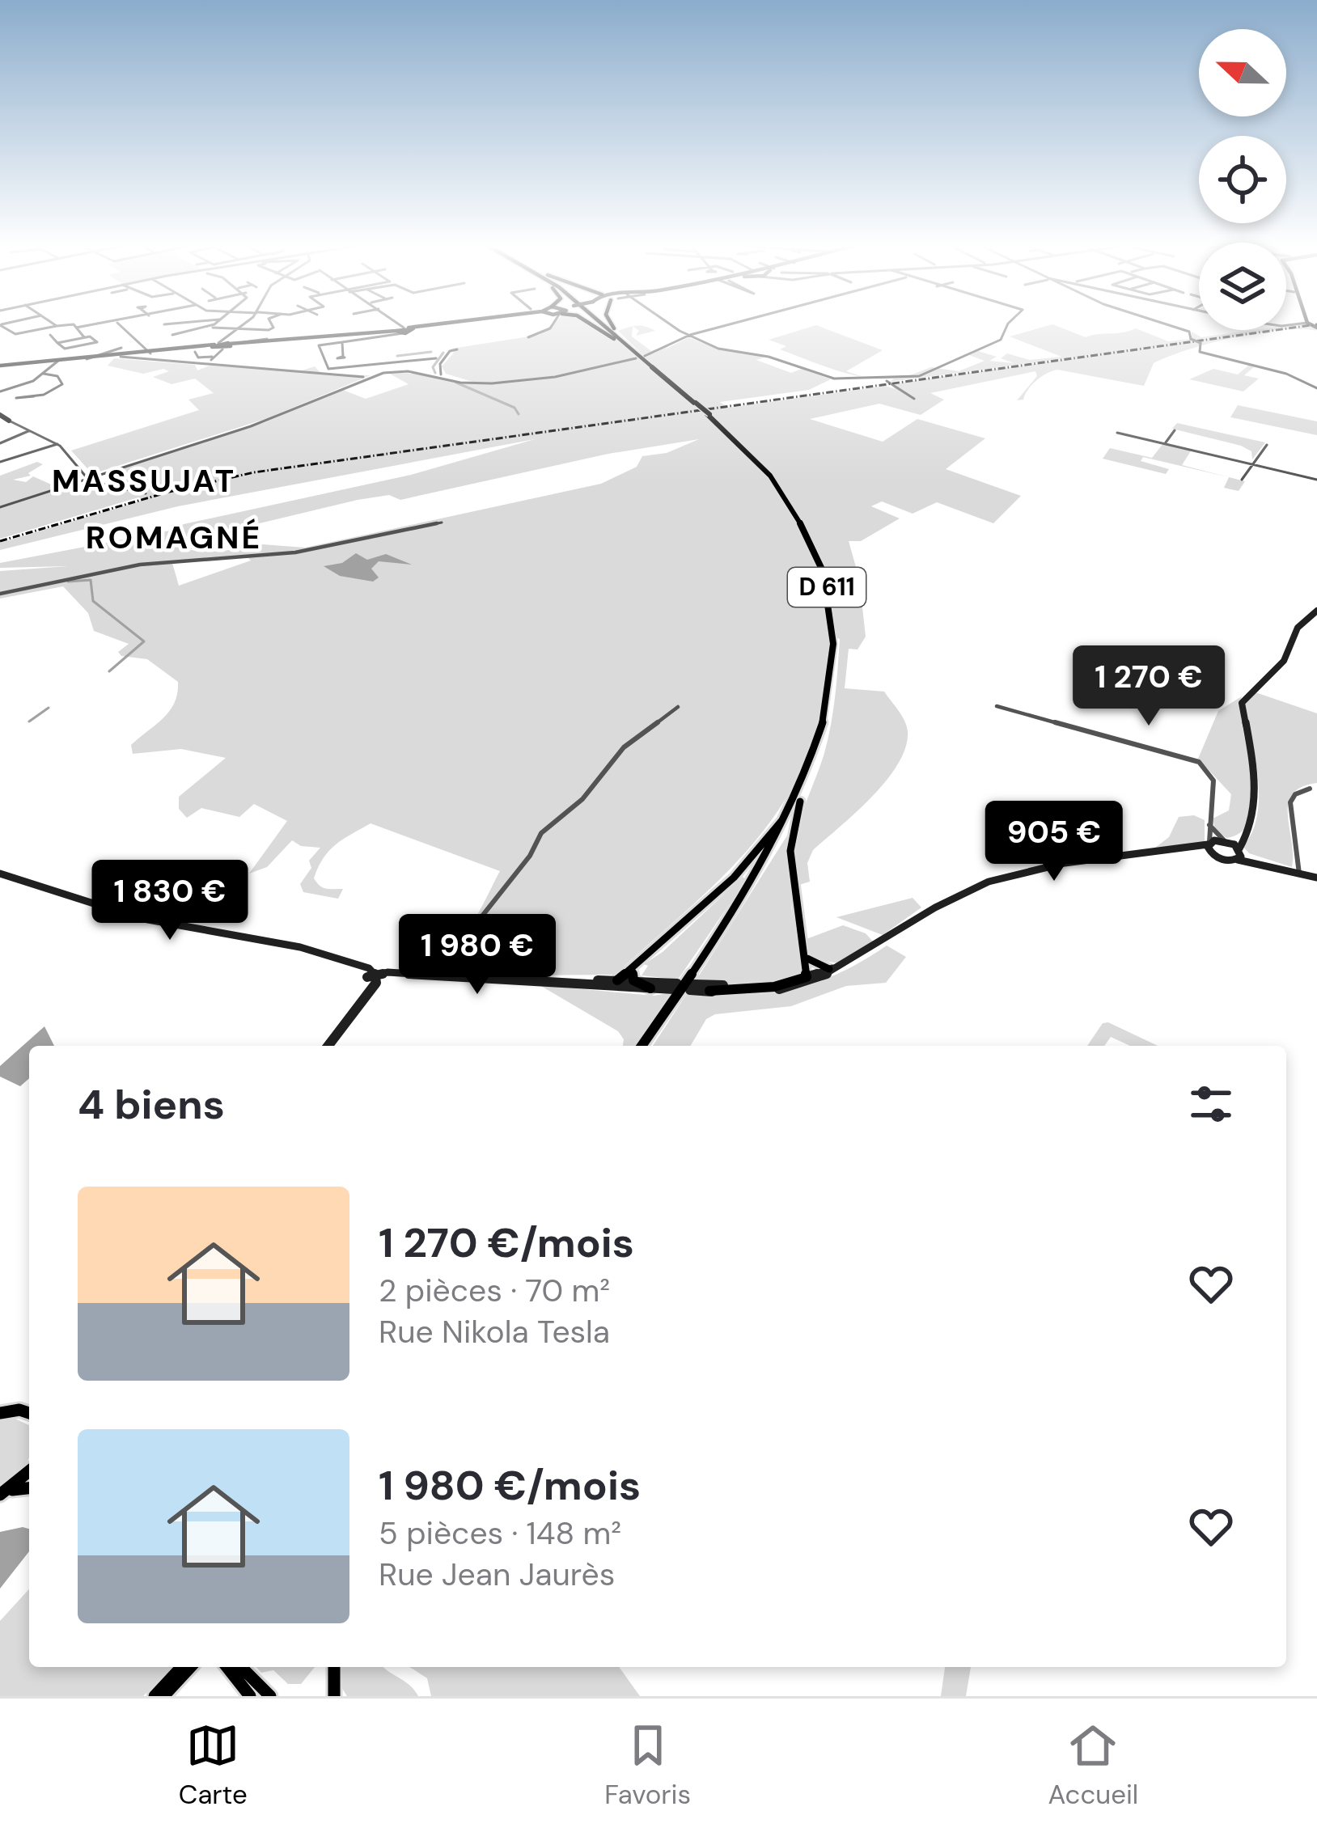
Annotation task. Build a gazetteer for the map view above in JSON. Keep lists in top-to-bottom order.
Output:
{
  "streets": {
    "main road": ["D 611"]
  },
  "districts": ["MASSUJAT", "ROMAGNÉ"],
  "north": "left",
  "page": {
    "price": [
      "1 270 €",
      "905 €",
      "1 830 €",
      "1 980 €"
    ],
    "heading": "4 biens",
    "list": [
      {
        "name": "1 270 €/mois",
        "note": "2 pièces · 70 m² · Rue Nikola Tesla"
      },
      {
        "name": "1 980 €/mois",
        "note": "5 pièces · 148 m² · Rue Jean Jaurès"
      }
    ],
    "tabs": ["Carte", "Favoris", "Accueil"]
  }
}
